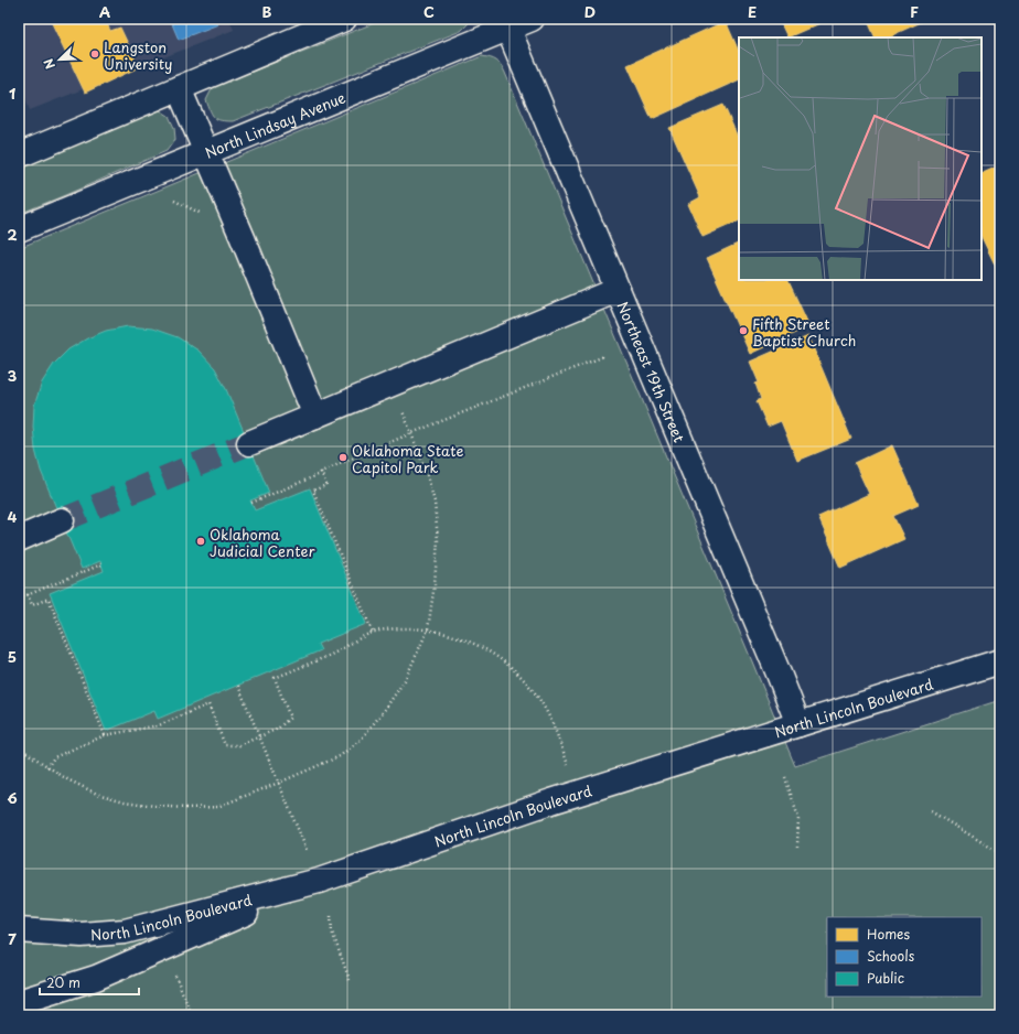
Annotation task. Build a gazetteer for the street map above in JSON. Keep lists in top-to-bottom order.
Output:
{
  "streets": {
    "street": ["North Lindsay Avenue", "Northeast 19th Street", "North Lincoln Boulevard"]
  },
  "crossings": [
    ["North Lindsay Avenue", "Northeast 19th Street"],
    ["Northeast 19th Street", "North Lincoln Boulevard"]
  ],
  "places": [
    "Langston University",
    "Fifth Street Baptist Church",
    "Oklahoma State Capitol Park",
    "Oklahoma Judicial Center"
  ],
  "legend": ["Homes", "Schools", "Public"],
  "scale_bar": "20 m",
  "north": "bottom left",
  "grid": {
    "columns": [
      "A",
      "B",
      "C",
      "D",
      "E",
      "F"
    ],
    "rows": [
      "1",
      "2",
      "3",
      "4",
      "5",
      "6",
      "7"
    ]
  }
}
